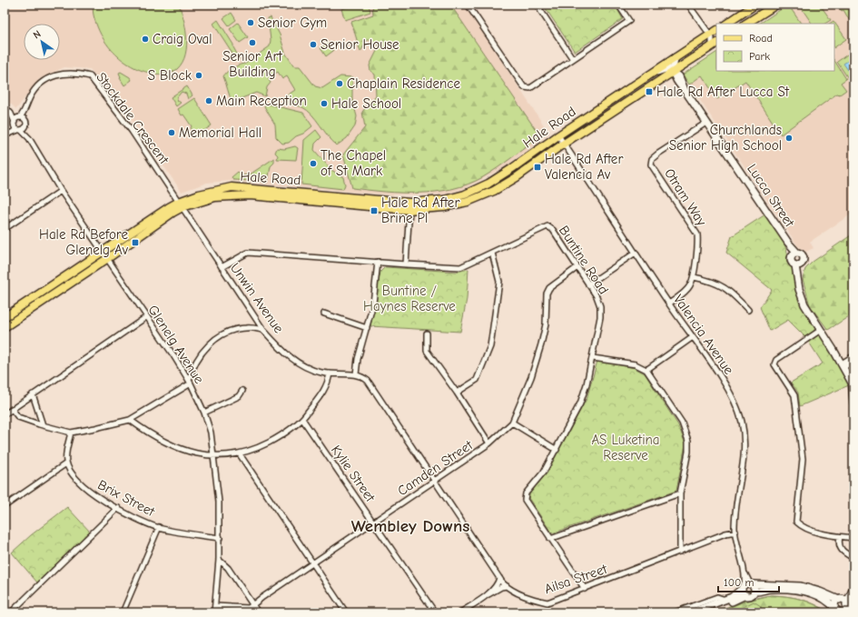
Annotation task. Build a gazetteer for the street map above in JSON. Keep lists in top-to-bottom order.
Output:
{
  "streets": {
    "main road": ["Hale Road"],
    "street": [
      "Stockdale Crescent",
      "Lucca Street",
      "Otram Way",
      "Buntine Road",
      "Unwin Avenue",
      "Valencia Avenue",
      "Glenelg Avenue",
      "Camden Street",
      "Kylie Street",
      "Brix Street",
      "Ailsa Street"
    ]
  },
  "crossings": [
    ["Stockdale Crescent", "Hale Road"],
    ["Stockdale Crescent", "Unwin Avenue"],
    ["Stockdale Crescent", "Glenelg Avenue"],
    ["Hale Road", "Lucca Street"],
    ["Hale Road", "Unwin Avenue"],
    ["Hale Road", "Valencia Avenue"],
    ["Hale Road", "Glenelg Avenue"],
    ["Lucca Street", "Otram Way"],
    ["Otram Way", "Valencia Avenue"],
    ["Buntine Road", "Unwin Avenue"],
    ["Buntine Road", "Camden Street"],
    ["Buntine Road", "Ailsa Street"],
    ["Unwin Avenue", "Ailsa Street"],
    ["Valencia Avenue", "Ailsa Street"],
    ["Glenelg Avenue", "Brix Street"],
    ["Camden Street", "Kylie Street"],
    ["Camden Street", "Ailsa Street"]
  ],
  "districts": ["Wembley Downs"],
  "parks": ["Buntine / Haynes Reserve", "AS Luketina Reserve"],
  "places": {
    "other": [
      "Senior Gym",
      "Craig Oval",
      "Senior Art Building",
      "Senior House",
      "S Block",
      "Chaplain Residence",
      "Main Reception",
      "Hale School",
      "Memorial Hall",
      "Churchlands Senior High School",
      "The Chapel of St Mark"
    ],
    "transit": [
      "Hale Rd After Lucca St",
      "Hale Rd After Valencia Av",
      "Hale Rd After Brine Pl",
      "Hale Rd Before Glenelg Av"
    ]
  },
  "legend": ["Road", "Park"],
  "scale_bar": "100 m",
  "north": "top left"
}
